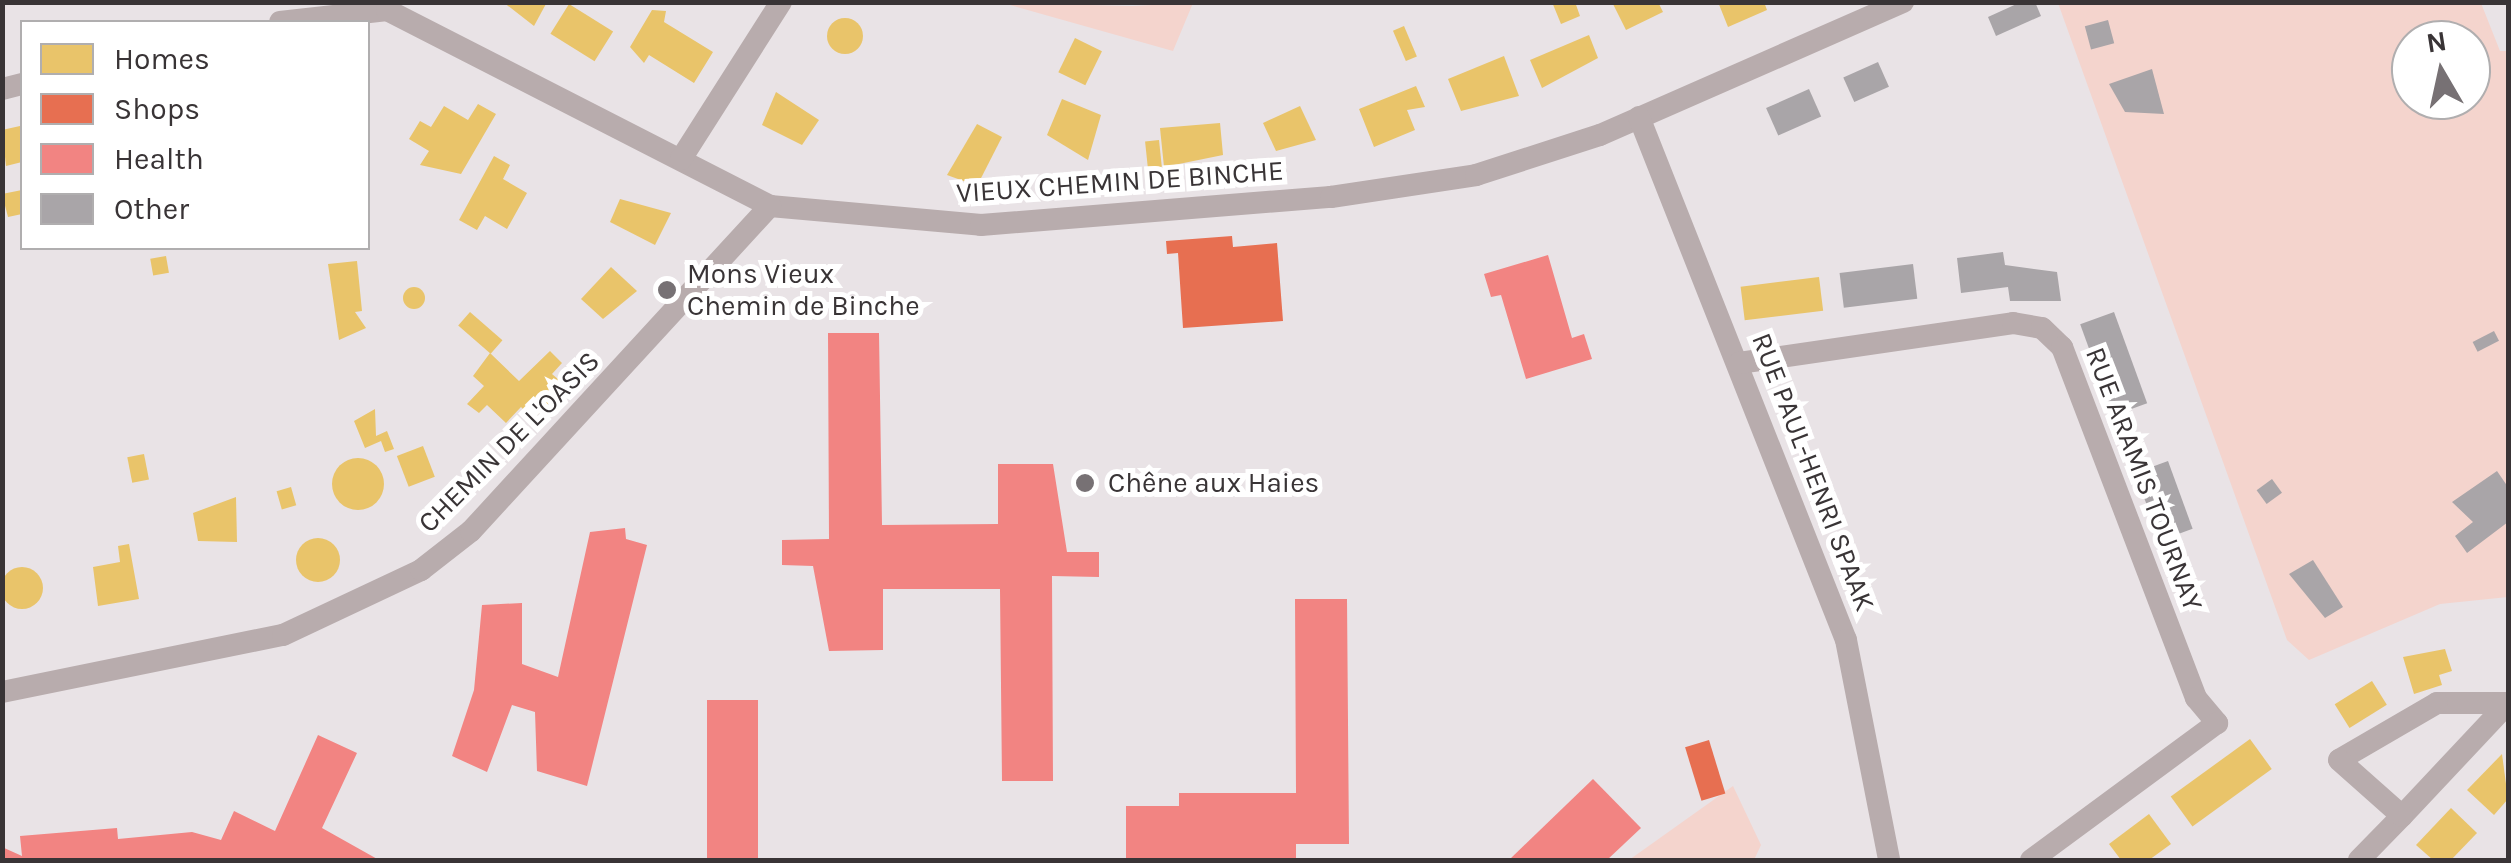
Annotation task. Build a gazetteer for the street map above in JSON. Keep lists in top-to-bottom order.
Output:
{
  "streets": {
    "street": [
      "VIEUX CHEMIN DE BINCHE",
      "CHEMIN DE L'OASIS",
      "RUE PAUL-HENRI SPAAK",
      "RUE ARAMIS TOURNAY"
    ]
  },
  "crossings": [
    ["VIEUX CHEMIN DE BINCHE", "CHEMIN DE L'OASIS"],
    ["VIEUX CHEMIN DE BINCHE", "RUE PAUL-HENRI SPAAK"],
    ["RUE PAUL-HENRI SPAAK", "RUE ARAMIS TOURNAY"]
  ],
  "places": ["Mons Vieux Chemin de Binche", "Chêne aux Haies"],
  "legend": [
    "Homes",
    "Shops",
    "Health",
    "Other"
  ],
  "north": "top"
}
